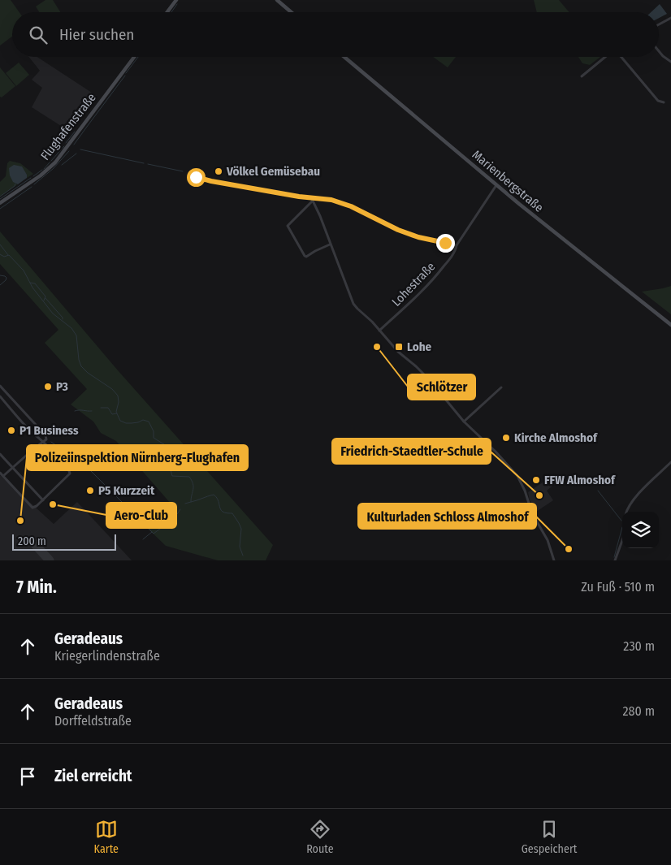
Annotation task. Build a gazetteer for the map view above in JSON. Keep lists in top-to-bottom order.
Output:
{
  "streets": {
    "main road": ["Flughafenstraße", "Marienbergstraße"],
    "street": ["Lohestraße"]
  },
  "crossings": [
    ["Marienbergstraße", "Lohestraße"]
  ],
  "places": {
    "other": [
      "Völkel Gemüsebau",
      "Schlötzer",
      "P3",
      "P1 Business",
      "Kirche Almoshof",
      "FFW Almoshof",
      "P5 Kurzzeit",
      "Friedrich-Staedtler-Schule",
      "Aero-Club",
      "Polizeiinspektion Nürnberg-Flughafen",
      "Kulturladen Schloss Almoshof"
    ],
    "transit": ["Lohe"]
  },
  "scale_bar": "200 m",
  "page": {
    "search": "Hier suchen",
    "scale": "200 m",
    "heading": ["7 Min.", "Zu Fuß · 510 m"],
    "list": [
      ["Geradeaus", "Kriegerlindenstraße", "230 m"],
      ["Geradeaus", "Dorffeldstraße", "280 m"],
      "Ziel erreicht"
    ],
    "nav": ["Karte", "Route", "Gespeichert"]
  }
}
